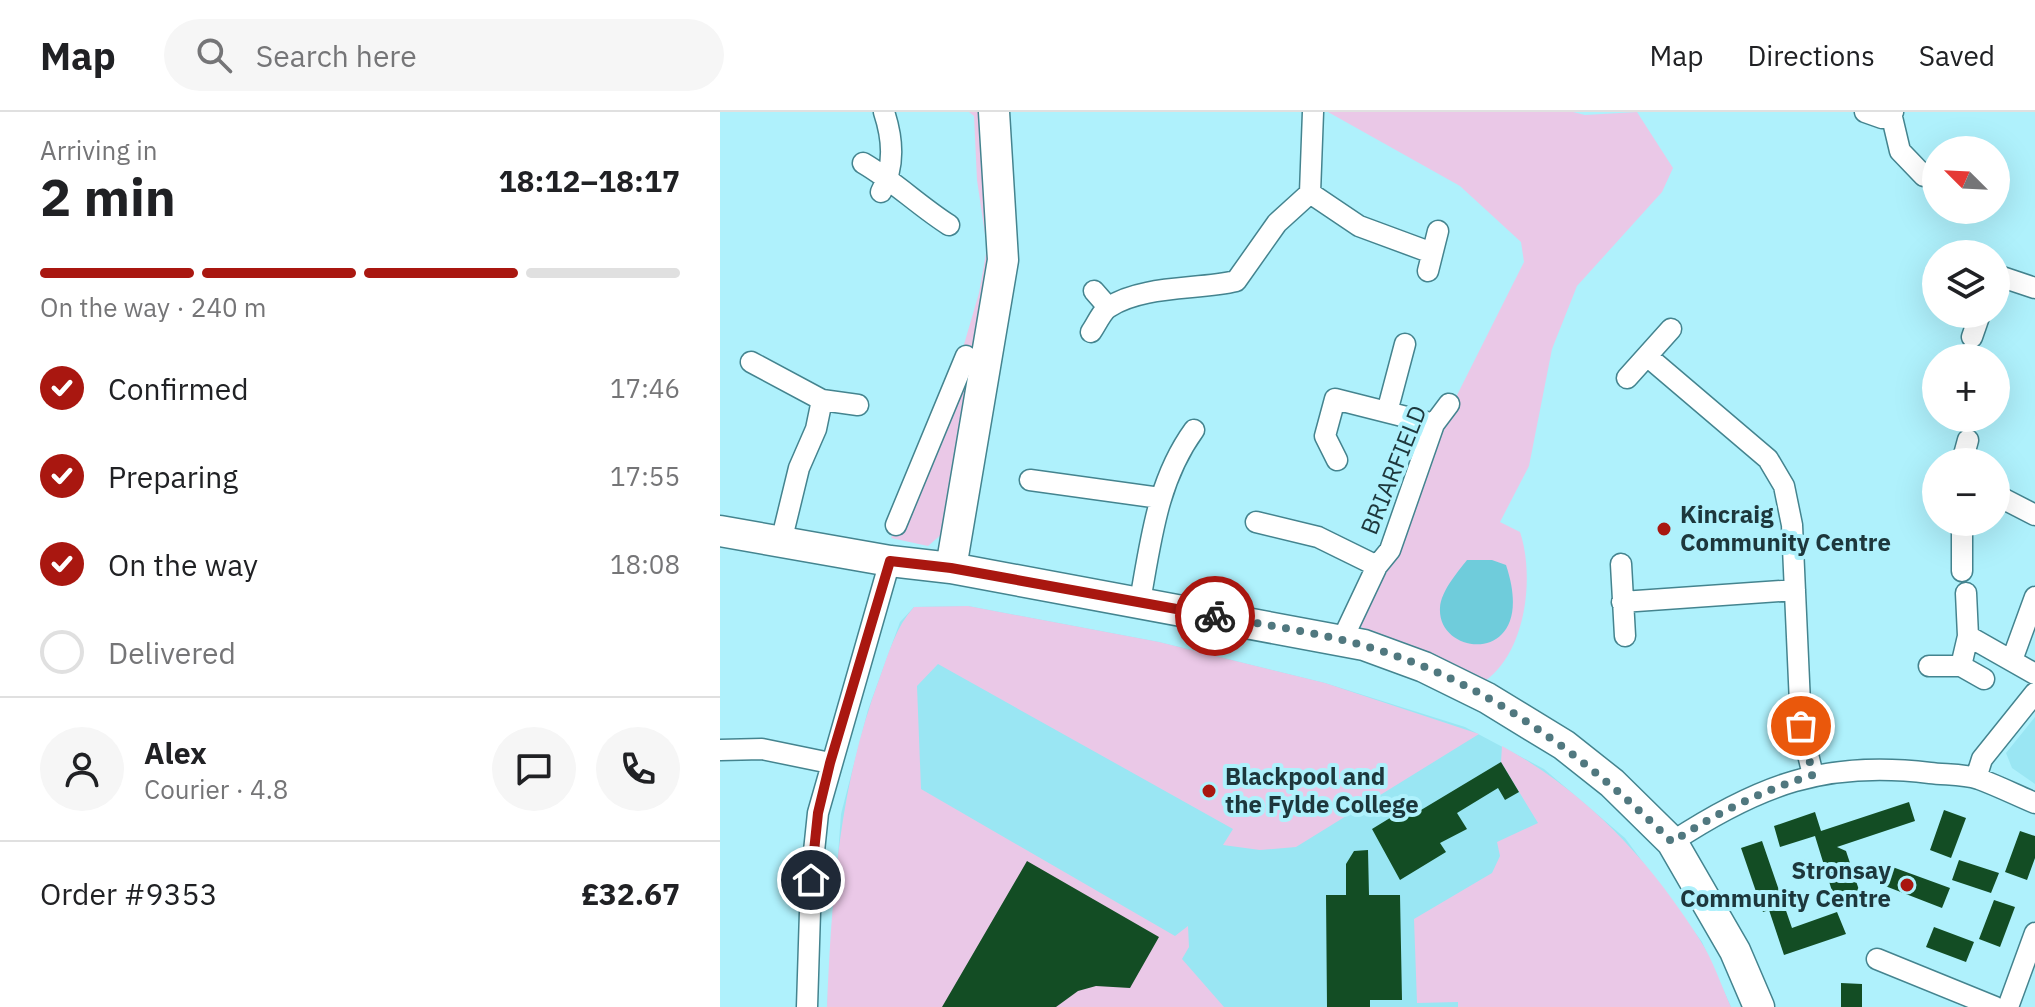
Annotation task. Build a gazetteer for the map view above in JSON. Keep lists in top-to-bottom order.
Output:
{
  "streets": {
    "street": ["BRIARFIELD"]
  },
  "places": ["Kincraig Community Centre", "Blackpool and the Fylde College", "Stronsay Community Centre"],
  "north": "top left",
  "page": {
    "header": "Map",
    "search": "Search here",
    "nav": ["Map", "Directions", "Saved"],
    "heading": ["2 min", "Arriving in", "18:12–18:17"],
    "panel": [
      "Alex",
      "Courier · 4.8",
      "Order #9353",
      "£32.67"
    ],
    "map_buttons": ["+", "−"],
    "bar": "On the way · 240 m",
    "list": [
      ["Confirmed", "17:46"],
      ["Preparing", "17:55"],
      ["On the way", "18:08"],
      "Delivered"
    ]
  }
}
